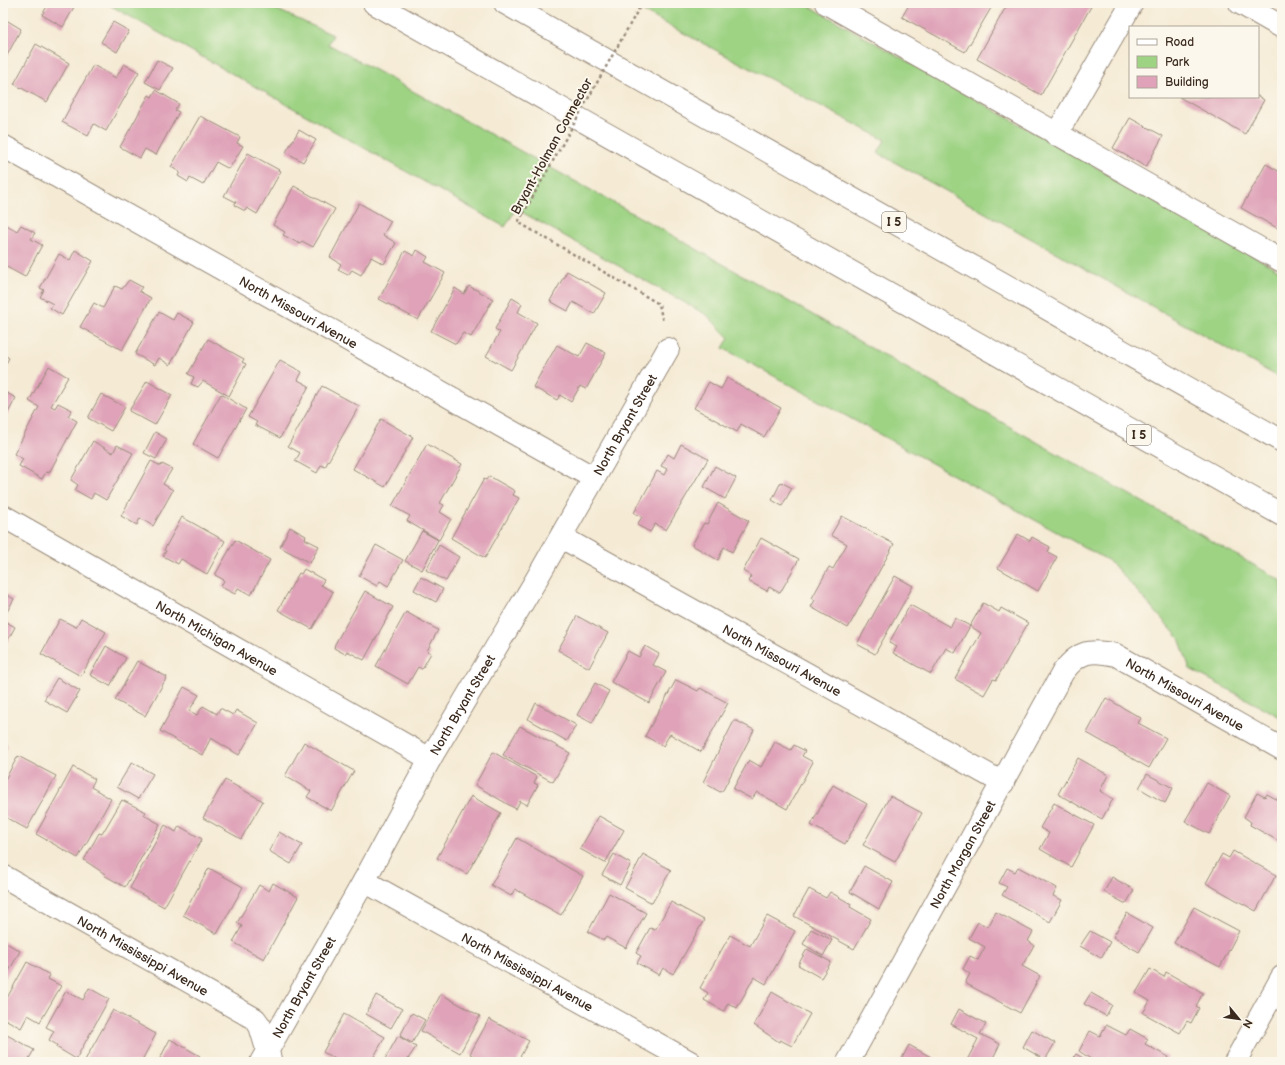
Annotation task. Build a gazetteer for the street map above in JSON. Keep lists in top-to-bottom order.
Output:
{
  "streets": {
    "main road": [
      "I 5",
      "North Missouri Avenue",
      "North Bryant Street",
      "North Michigan Avenue",
      "North Morgan Street",
      "North Mississippi Avenue"
    ],
    "path": ["Bryant-Holman Connector"]
  },
  "crossings": [
    ["Bryant-Holman Connector", "North Bryant Street"],
    ["North Missouri Avenue", "North Bryant Street"],
    ["North Missouri Avenue", "North Morgan Street"],
    ["North Bryant Street", "North Michigan Avenue"],
    ["North Bryant Street", "North Mississippi Avenue"]
  ],
  "legend": ["Road", "Park", "Building"],
  "north": "bottom right"
}
